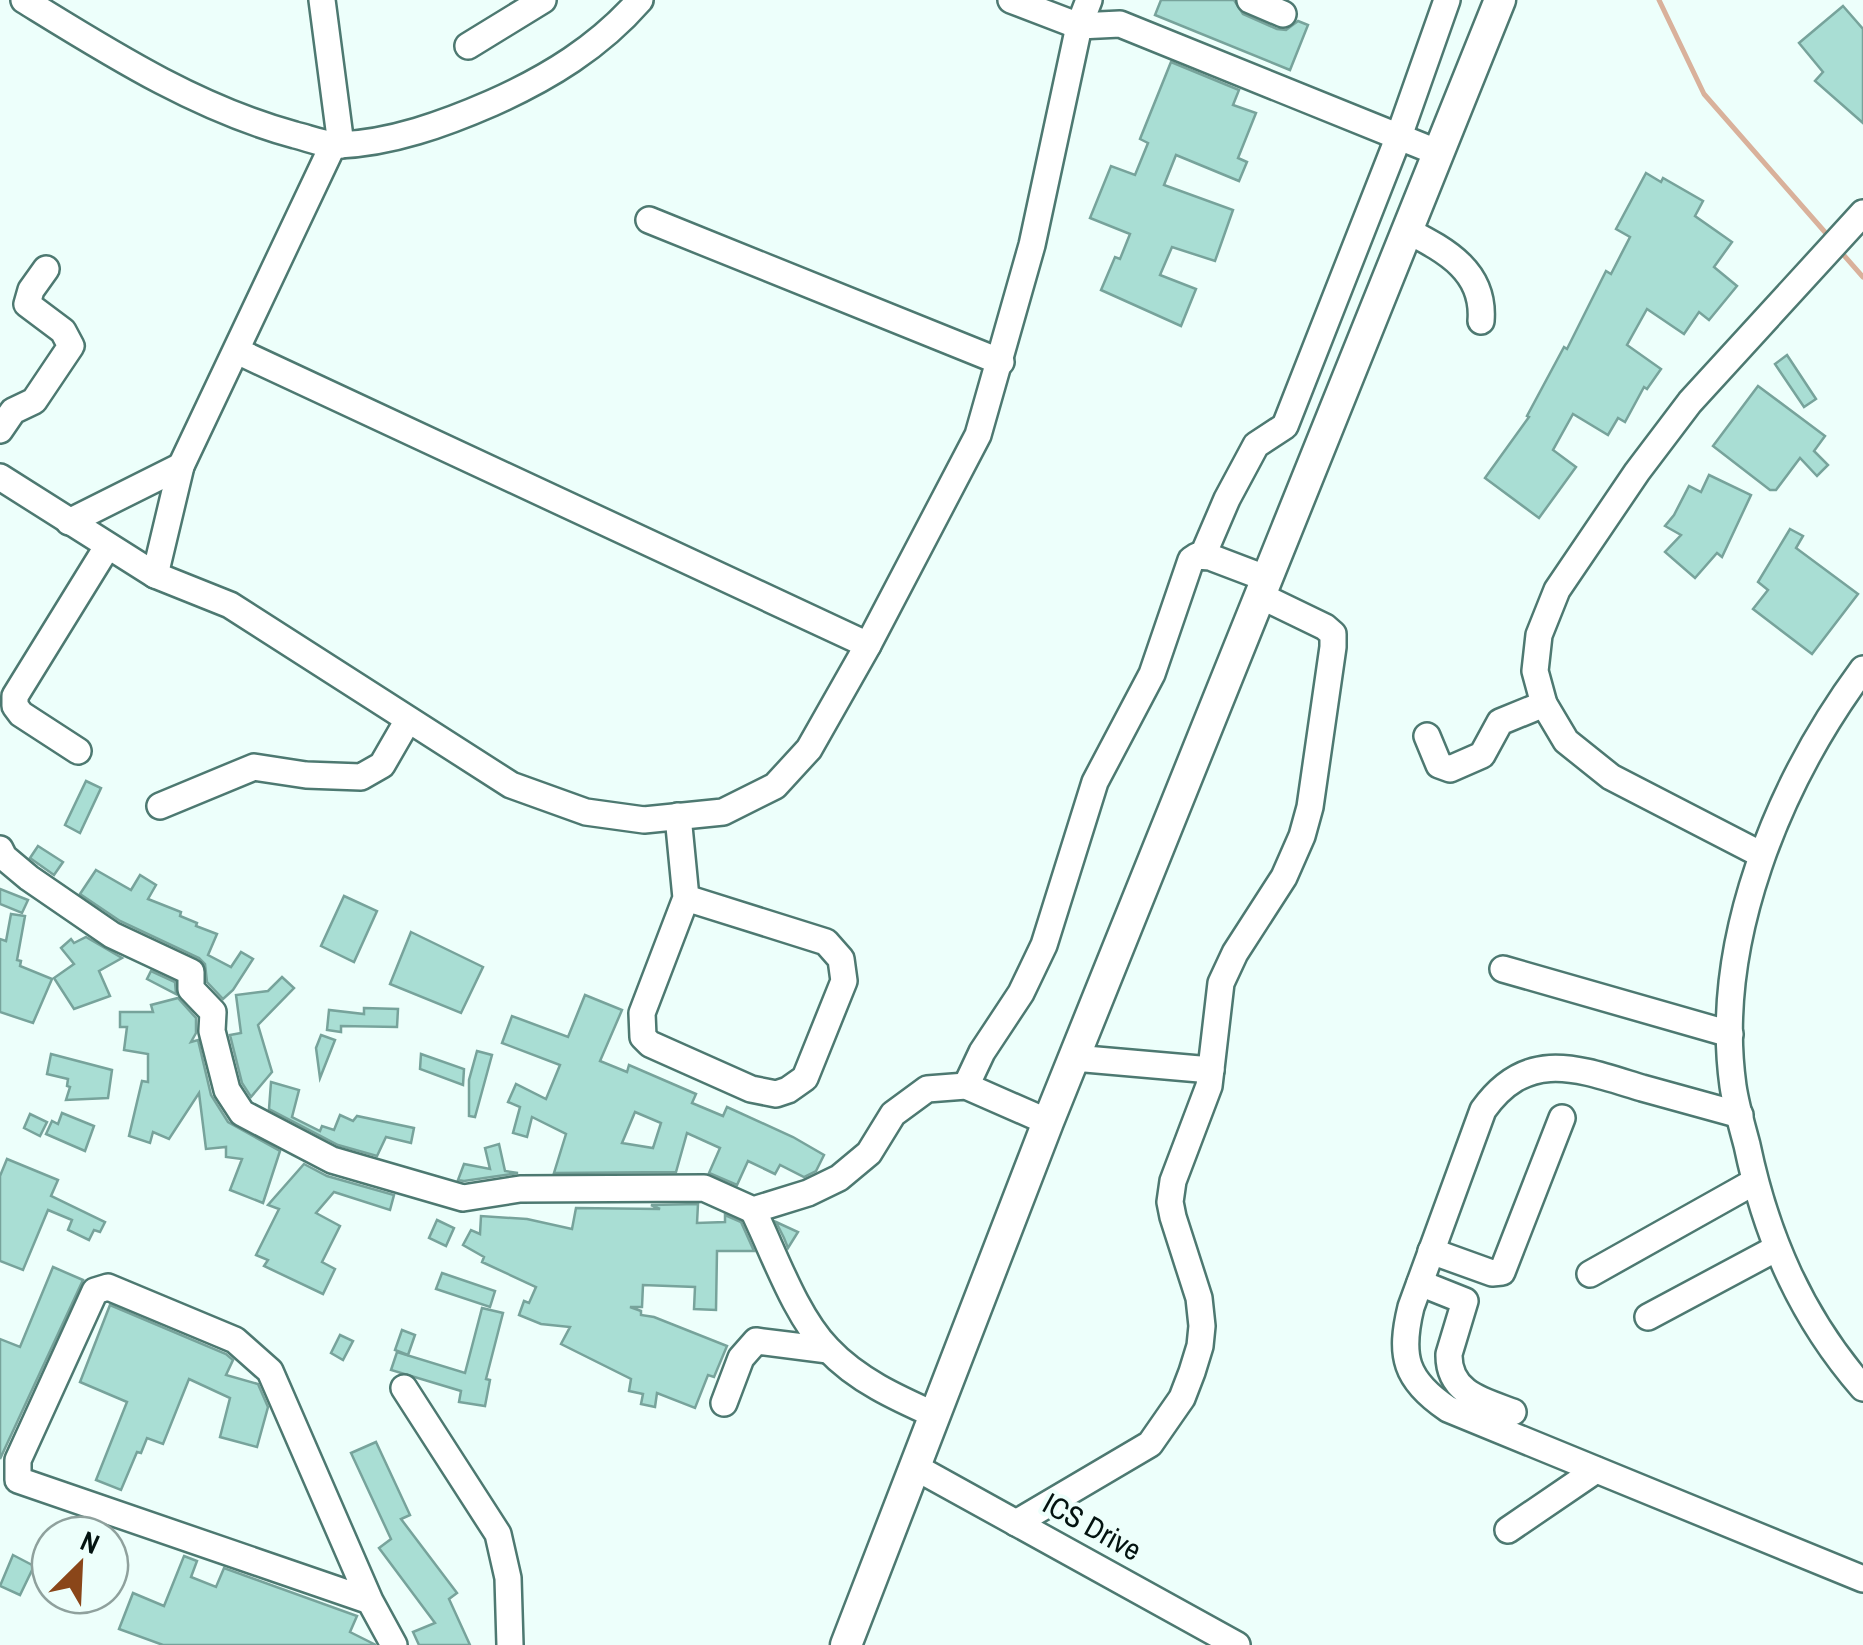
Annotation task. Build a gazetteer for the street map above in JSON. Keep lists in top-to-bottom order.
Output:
{
  "streets": {
    "street": ["ICS Drive"]
  },
  "north": "top right"
}
